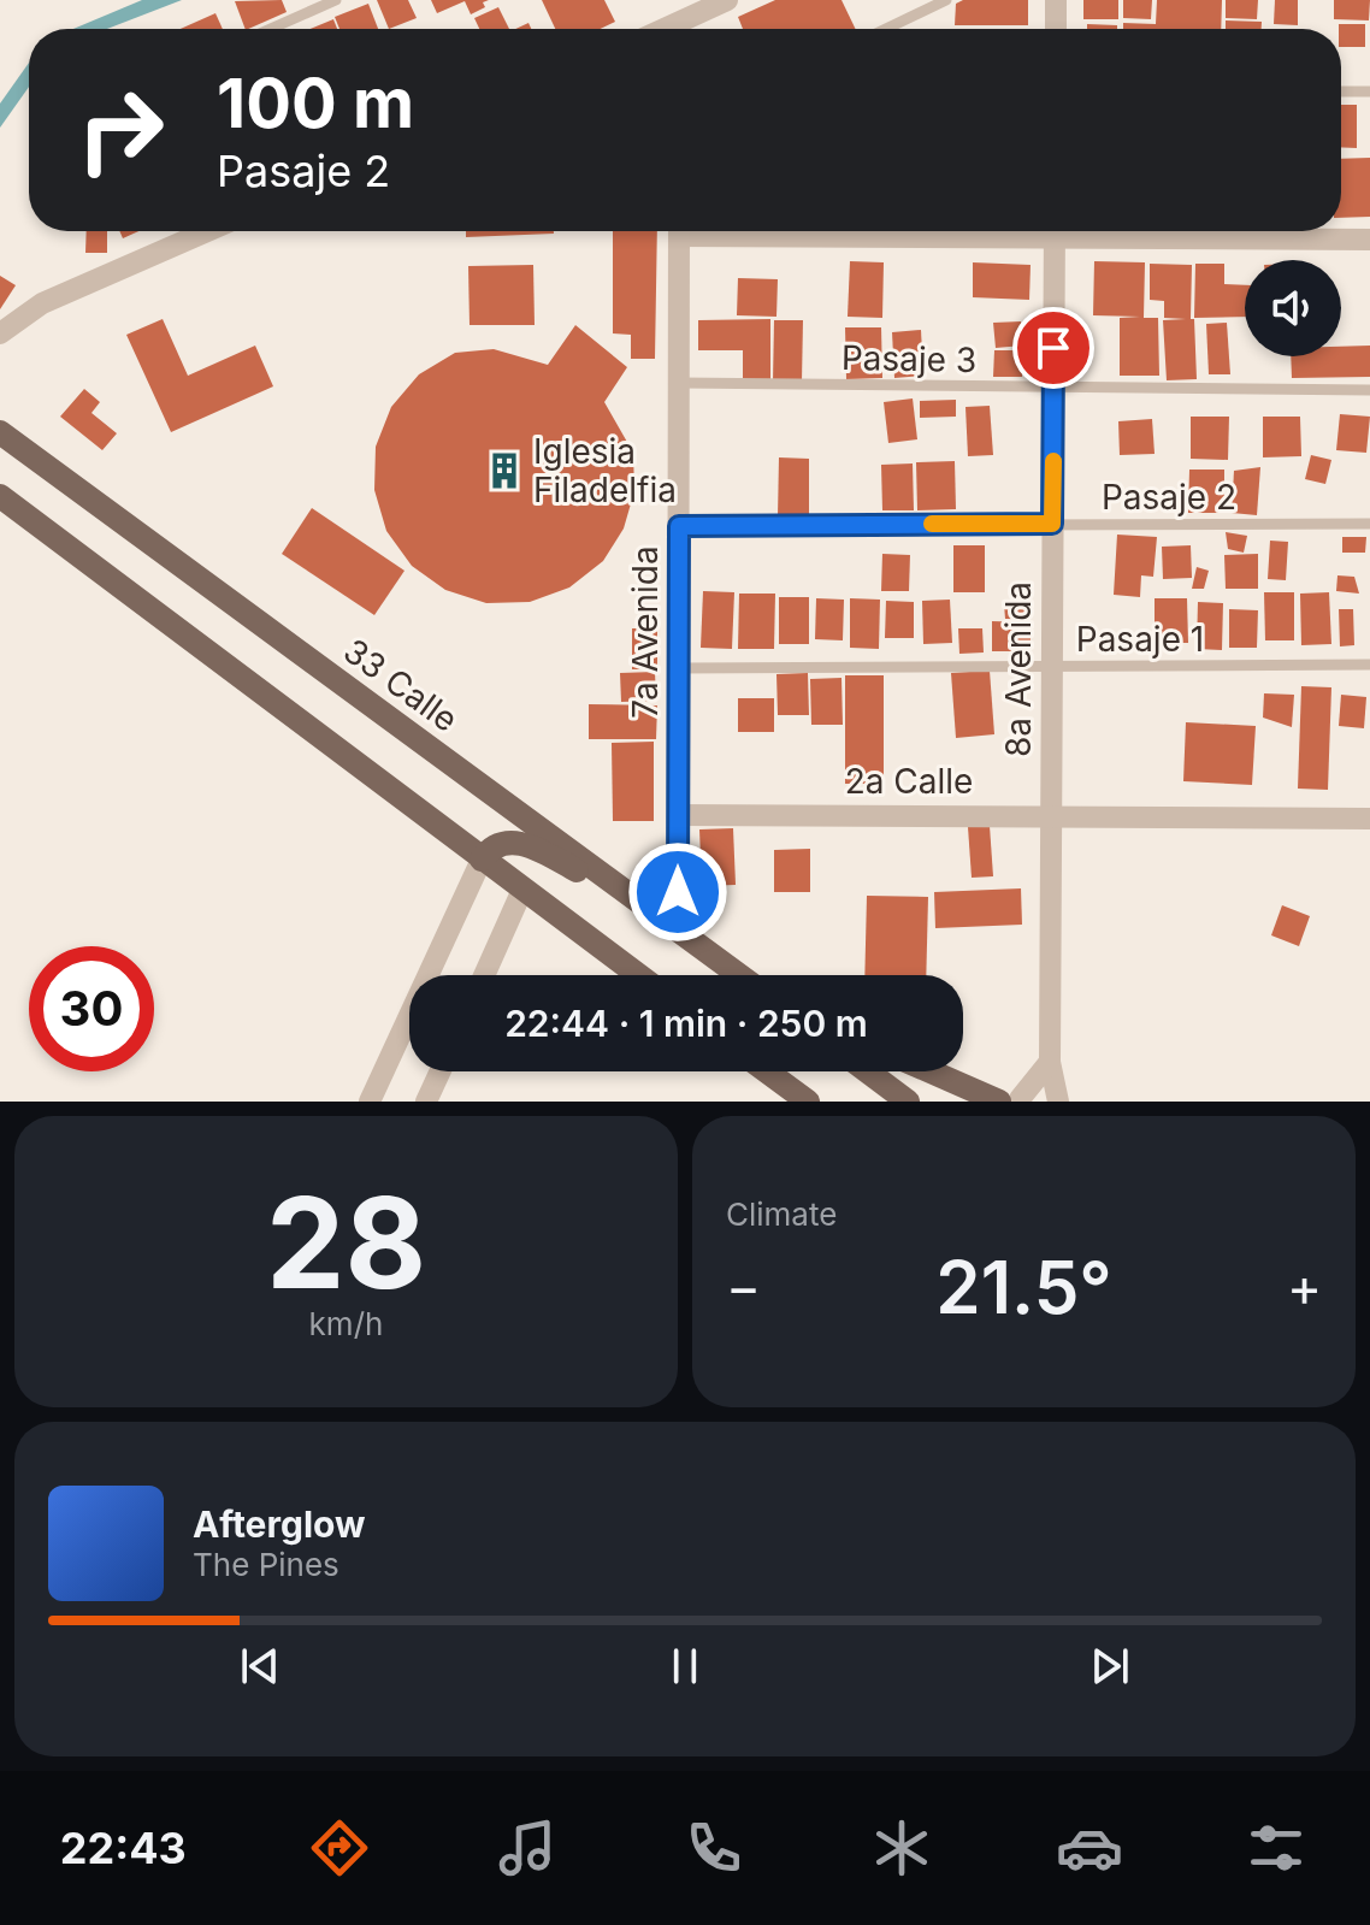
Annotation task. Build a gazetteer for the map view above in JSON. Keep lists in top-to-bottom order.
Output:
{
  "streets": {
    "main road": ["33 Calle"],
    "street": ["7a Avenida", "8a Avenida", "2a Calle"],
    "lane": ["Pasaje 3", "Pasaje 2", "Pasaje 1"]
  },
  "crossings": [
    ["Pasaje 3", "7a Avenida"],
    ["Pasaje 3", "8a Avenida"],
    ["Pasaje 2", "7a Avenida"],
    ["Pasaje 2", "8a Avenida"],
    ["7a Avenida", "Pasaje 1"],
    ["7a Avenida", "33 Calle"],
    ["7a Avenida", "2a Calle"],
    ["Pasaje 1", "8a Avenida"],
    ["8a Avenida", "2a Calle"]
  ],
  "places": {
    "building": ["Iglesia Filadelfia"]
  },
  "page": {
    "turn": ["100 m", "Pasaje 2"],
    "limit": "30",
    "trip": "22:44 · 1 min · 250 m",
    "tile": [
      ["28", "km/h"],
      "Climate"
    ],
    "heat": ["−", "21.5°", "+"],
    "song": ["Afterglow", "The Pines"],
    "tabs": "22:43"
  }
}
